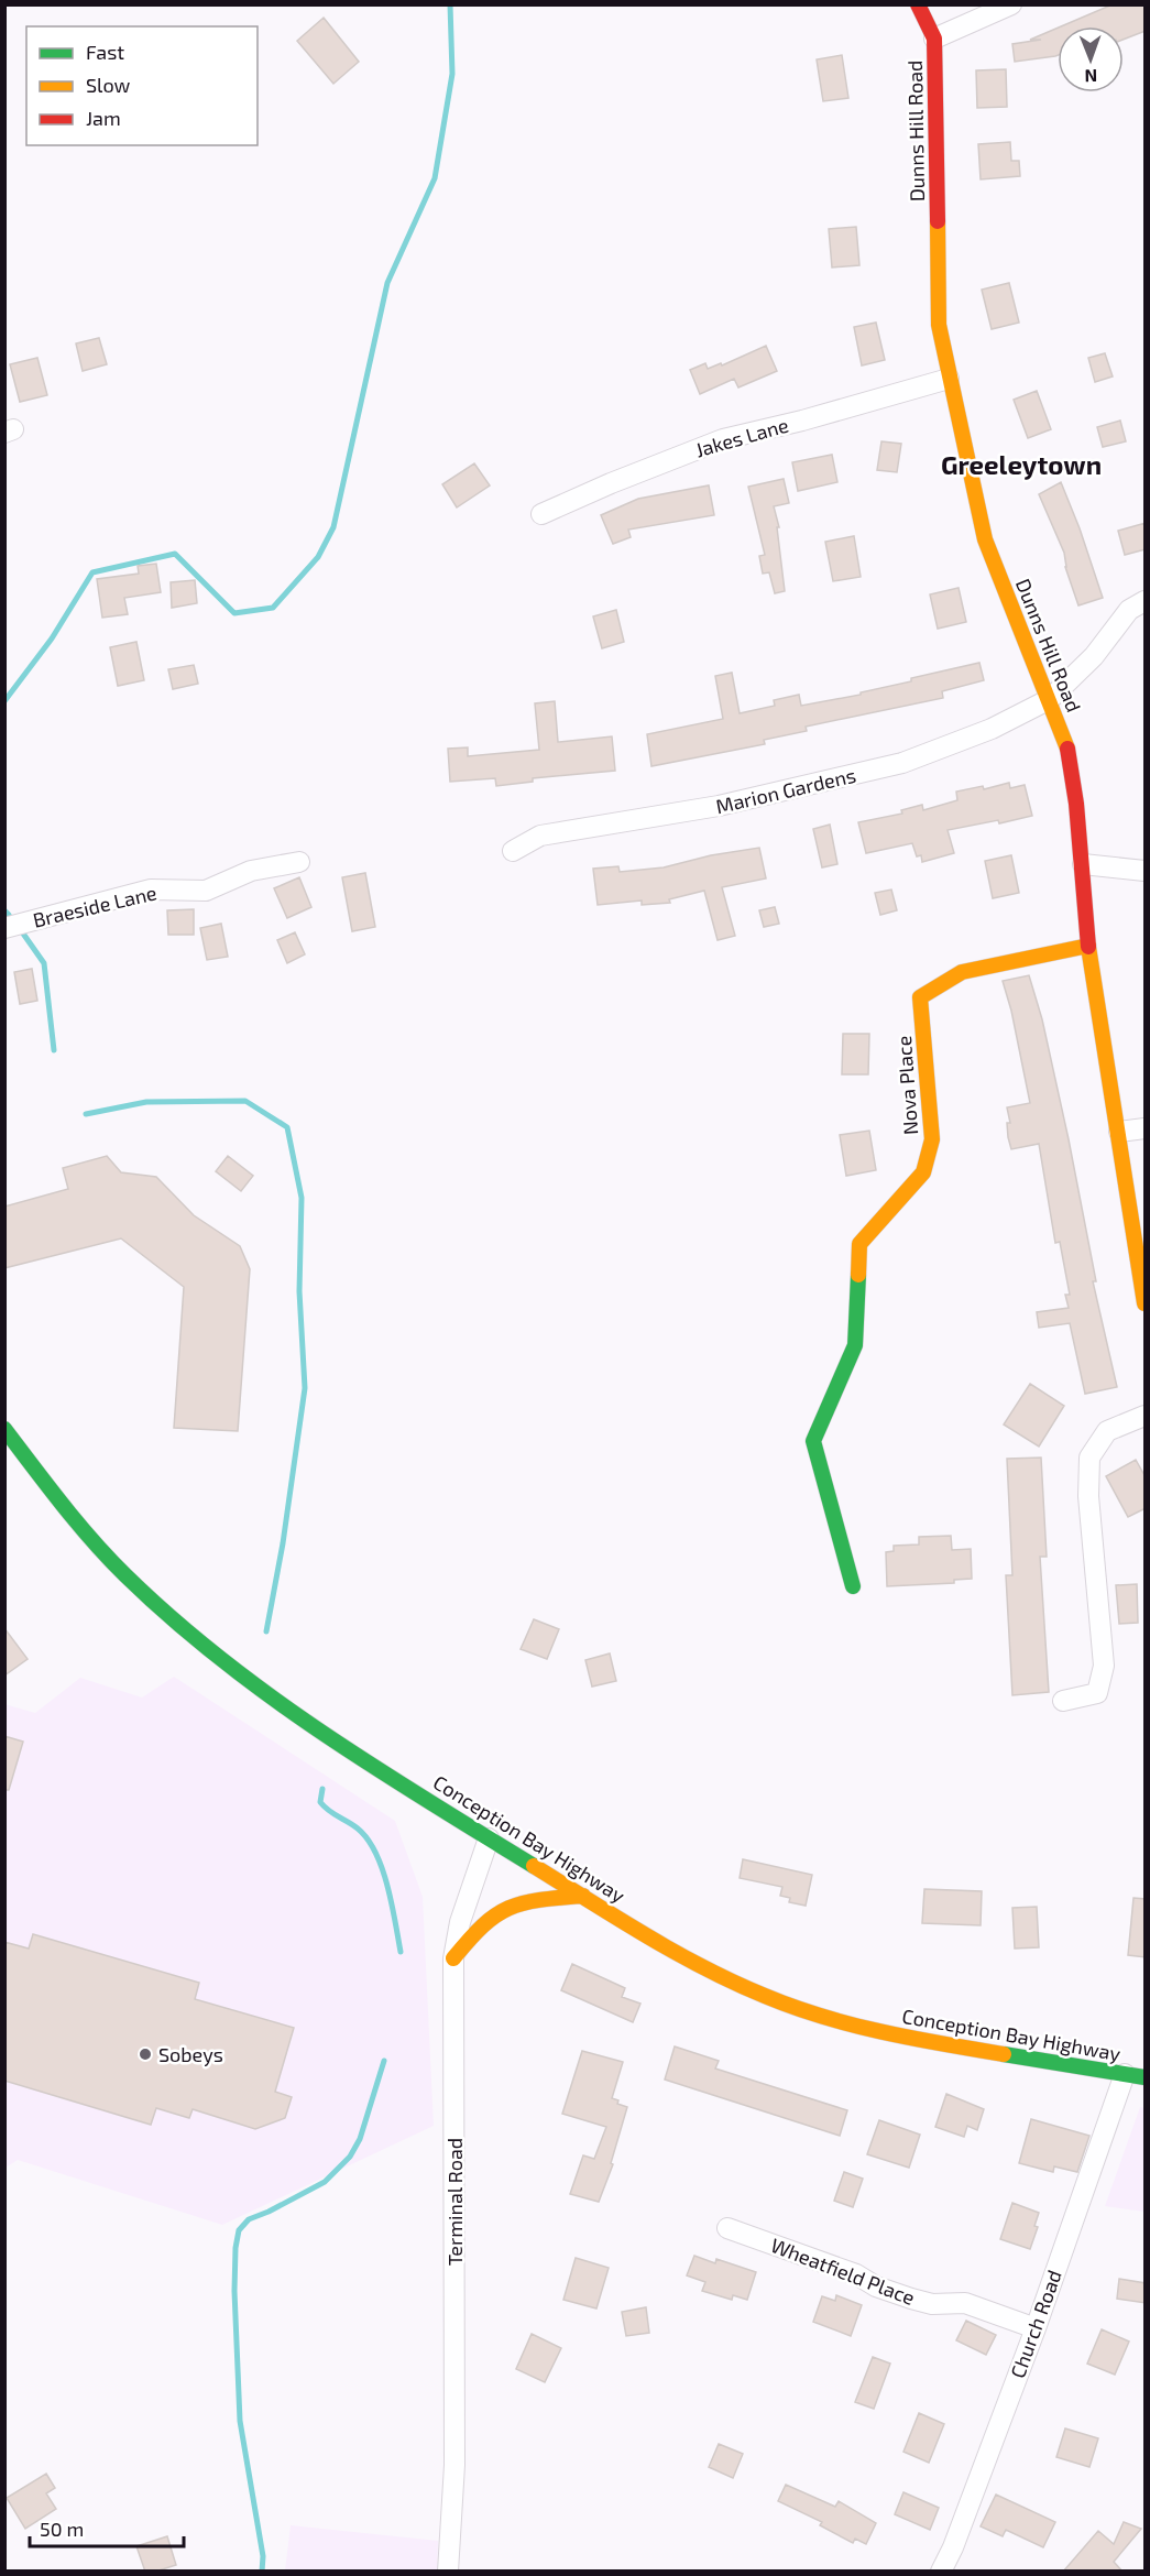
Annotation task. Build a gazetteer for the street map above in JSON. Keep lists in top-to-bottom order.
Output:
{
  "streets": {
    "street": [
      "Dunns Hill Road",
      "Jakes Lane",
      "Marion Gardens",
      "Braeside Lane",
      "Nova Place",
      "Conception Bay Highway",
      "Terminal Road",
      "Wheatfield Place",
      "Church Road"
    ]
  },
  "crossings": [
    ["Dunns Hill Road", "Jakes Lane"],
    ["Dunns Hill Road", "Marion Gardens"],
    ["Dunns Hill Road", "Nova Place"],
    ["Conception Bay Highway", "Terminal Road"],
    ["Conception Bay Highway", "Church Road"],
    ["Wheatfield Place", "Church Road"]
  ],
  "districts": ["Greeleytown"],
  "places": ["Sobeys"],
  "legend": ["Fast", "Slow", "Jam"],
  "scale_bar": "50 m",
  "north": "bottom"
}
